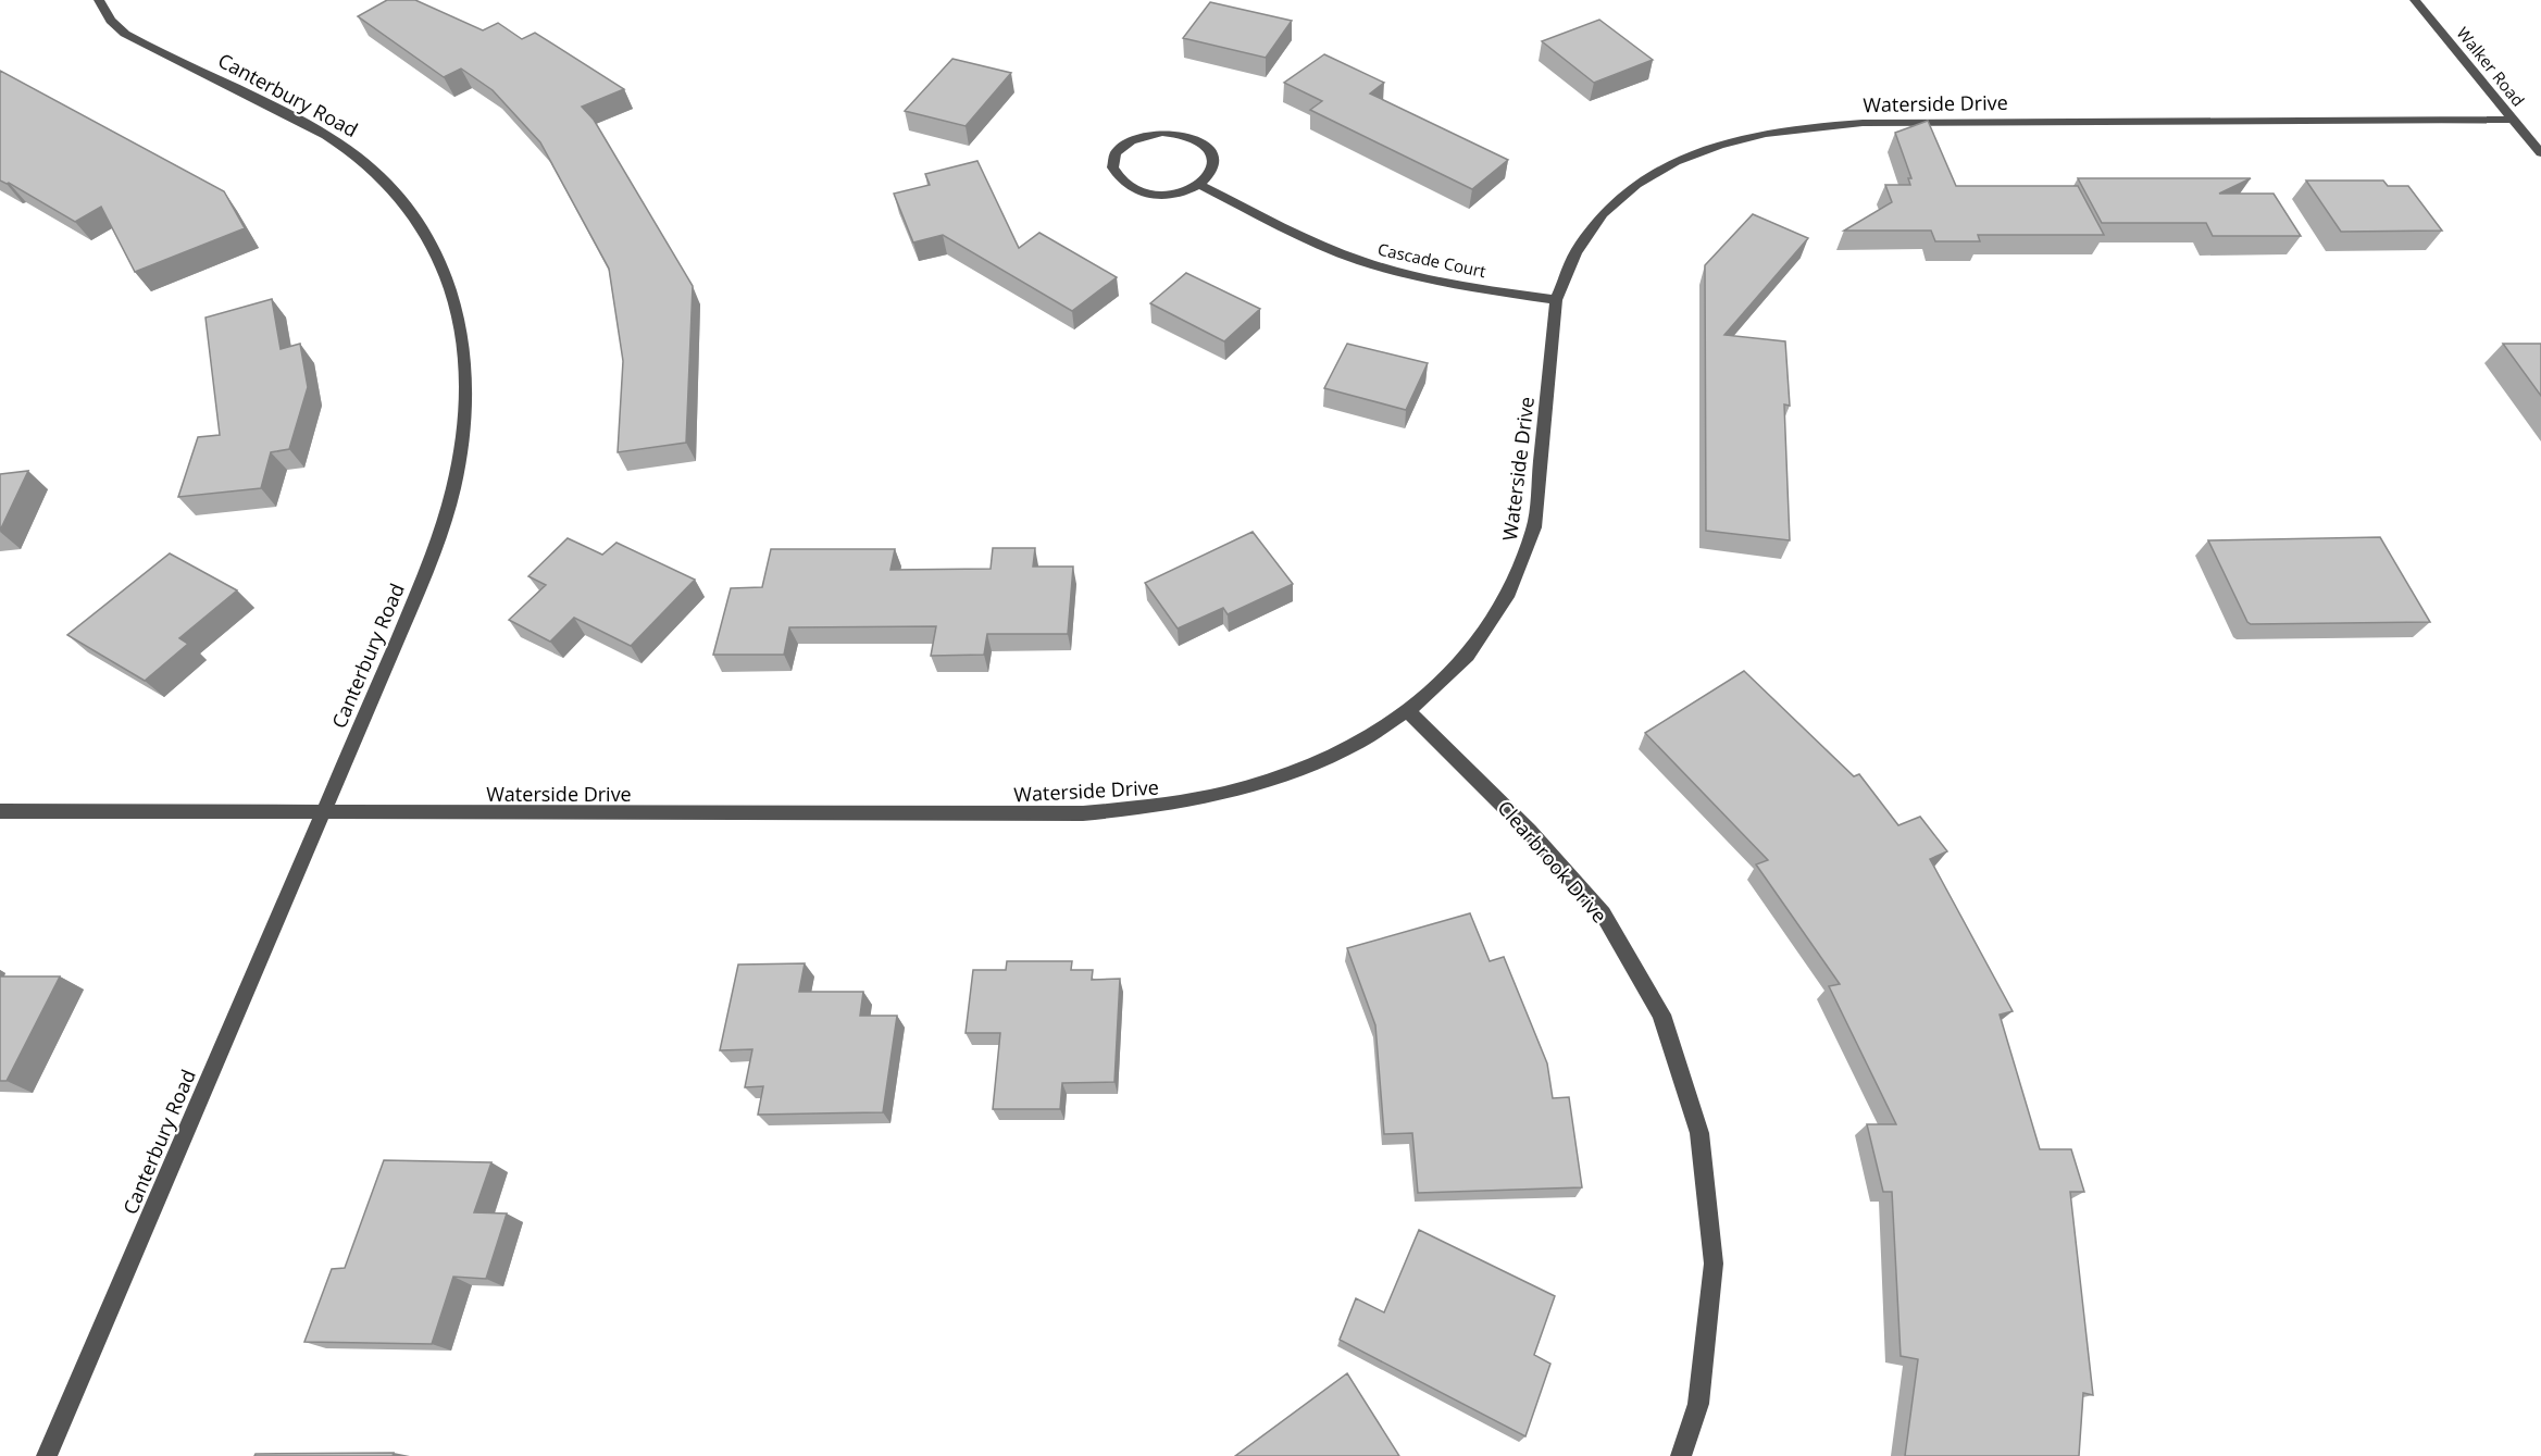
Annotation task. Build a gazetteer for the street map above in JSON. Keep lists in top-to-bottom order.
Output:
{
  "streets": {
    "street": [
      "Walker Road",
      "Canterbury Road",
      "Waterside Drive",
      "Cascade Court",
      "Clearbrook Drive"
    ]
  },
  "crossings": [
    ["Walker Road", "Waterside Drive"],
    ["Canterbury Road", "Waterside Drive"],
    ["Waterside Drive", "Cascade Court"],
    ["Waterside Drive", "Clearbrook Drive"]
  ]
}
